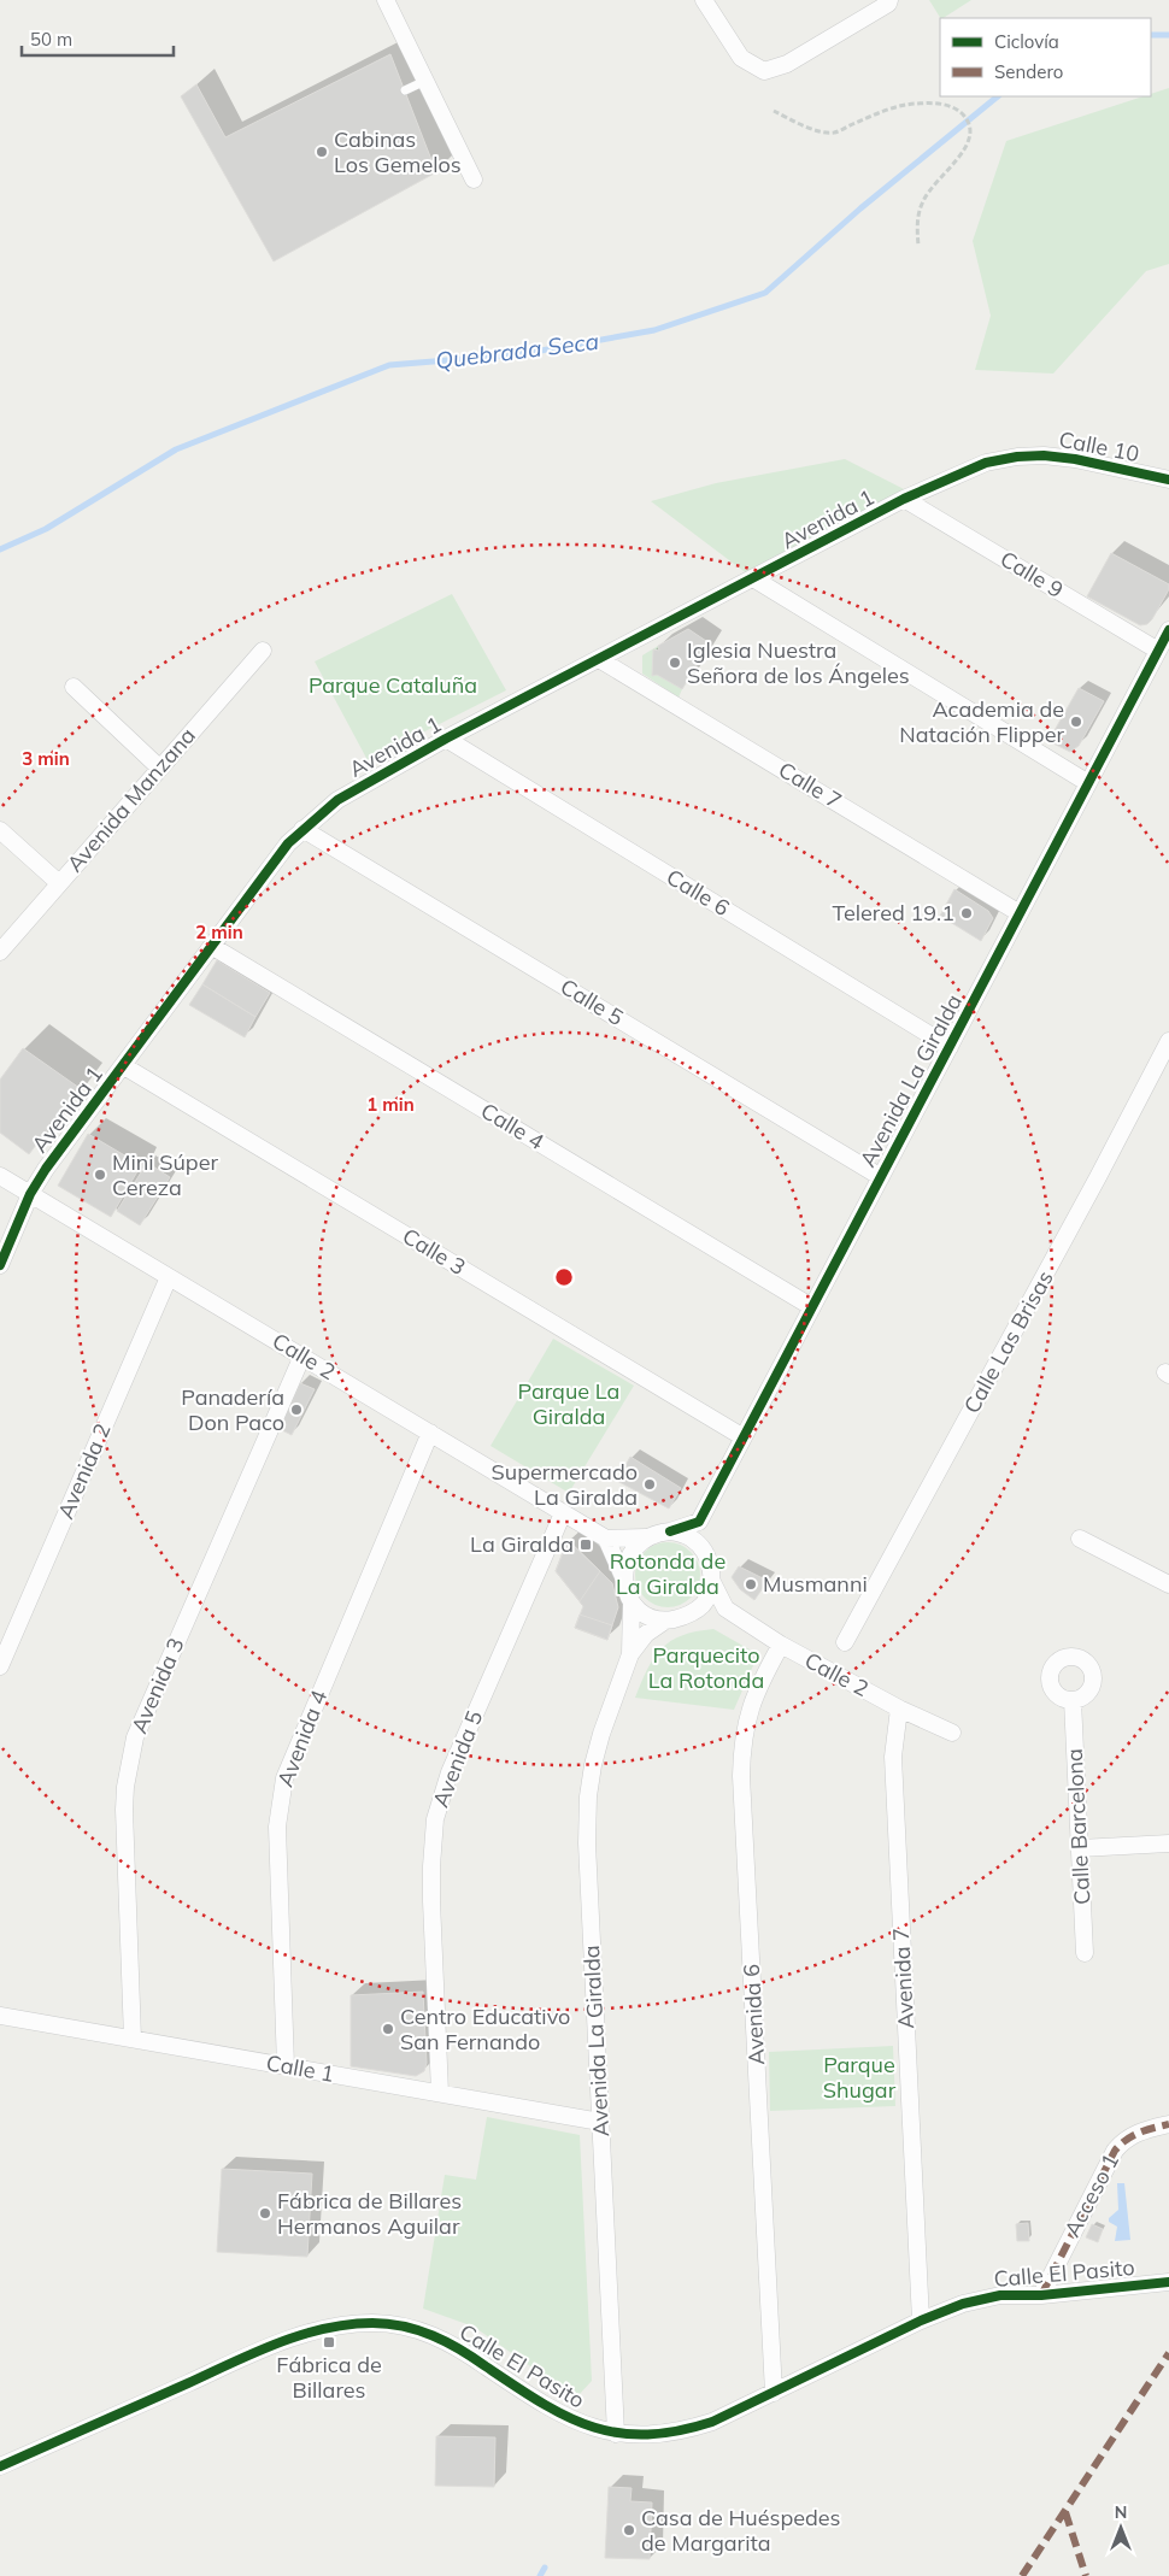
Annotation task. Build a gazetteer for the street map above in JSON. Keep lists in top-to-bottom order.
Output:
{
  "streets": {
    "street": [
      "Calle 10",
      "Avenida 1",
      "Calle 9",
      "Calle 7",
      "Avenida Manzana",
      "Calle 6",
      "Calle 5",
      "Avenida La Giralda",
      "Calle 4",
      "Calle 3",
      "Calle Las Brisas",
      "Calle 2",
      "Avenida 2",
      "Avenida 3",
      "Avenida 4",
      "Avenida 5",
      "Calle Barcelona",
      "Avenida 7",
      "Avenida 6",
      "Calle 1",
      "Acceso 1",
      "Calle El Pasito"
    ]
  },
  "crossings": [
    ["Calle 10", "Avenida 1"],
    ["Avenida 1", "Calle 9"],
    ["Avenida 1", "Calle 7"],
    ["Avenida 1", "Calle 6"],
    ["Avenida 1", "Calle 5"],
    ["Avenida 1", "Calle 4"],
    ["Avenida 1", "Calle 3"],
    ["Avenida 1", "Calle 2"],
    ["Calle 9", "Avenida La Giralda"],
    ["Calle 7", "Avenida La Giralda"],
    ["Calle 6", "Avenida La Giralda"],
    ["Calle 5", "Avenida La Giralda"],
    ["Avenida La Giralda", "Calle 4"],
    ["Avenida La Giralda", "Calle 3"],
    ["Avenida La Giralda", "Calle 1"],
    ["Avenida La Giralda", "Calle El Pasito"],
    ["Calle 2", "Avenida 2"],
    ["Calle 2", "Avenida 3"],
    ["Calle 2", "Avenida 4"],
    ["Calle 2", "Avenida 5"],
    ["Calle 2", "Avenida 7"],
    ["Calle 2", "Avenida 6"],
    ["Avenida 3", "Calle 1"],
    ["Avenida 4", "Calle 1"],
    ["Avenida 5", "Calle 1"],
    ["Avenida 7", "Calle El Pasito"],
    ["Avenida 6", "Calle El Pasito"],
    ["Acceso 1", "Calle El Pasito"]
  ],
  "water": ["Quebrada Seca"],
  "parks": [
    "Parque Cataluña",
    "Parque La Giralda",
    "Rotonda de La Giralda",
    "Parquecito La Rotonda",
    "Parque Shugar"
  ],
  "places": {
    "other": [
      "Cabinas Los Gemelos",
      "Iglesia Nuestra Señora de los Ángeles",
      "Academia de Natación Flipper",
      "Telered 19.1",
      "Mini Súper Cereza",
      "Panadería Don Paco",
      "Supermercado La Giralda",
      "Musmanni",
      "Centro Educativo San Fernando",
      "Fábrica de Billares Hermanos Aguilar",
      "Casa de Huéspedes de Margarita"
    ],
    "transit": ["La Giralda", "Fábrica de Billares"]
  },
  "legend": ["Ciclovía", "Sendero"],
  "scale_bar": "50 m",
  "north": "top",
  "rings": ["3 min", "2 min", "1 min"]
}
